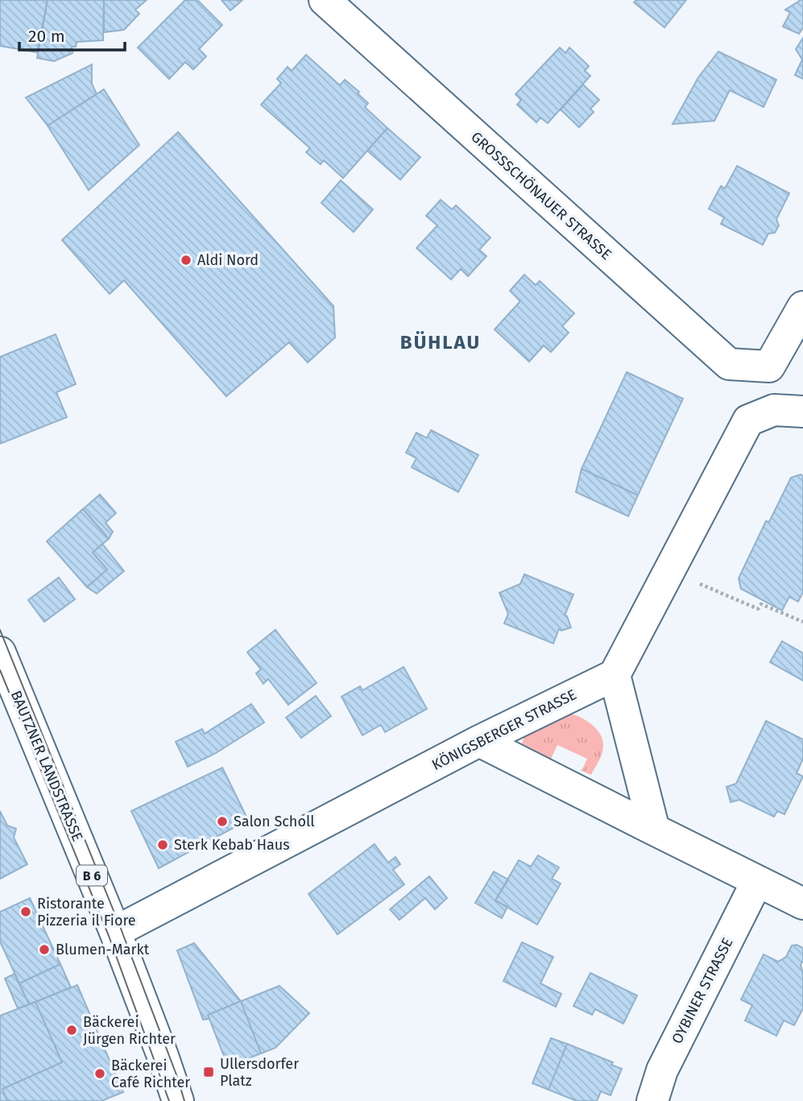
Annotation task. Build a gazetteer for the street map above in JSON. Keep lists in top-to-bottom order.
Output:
{
  "streets": {
    "street": [
      "GROSSSCHÖNAUER STRASSE",
      "KÖNIGSBERGER STRASSE",
      "BAUTZNER LANDSTRASSE",
      "B 6",
      "OYBINER STRASSE"
    ]
  },
  "crossings": [
    ["KÖNIGSBERGER STRASSE", "BAUTZNER LANDSTRASSE"]
  ],
  "districts": ["BÜHLAU"],
  "places": {
    "other": [
      "Aldi Nord",
      "Salon Scholl",
      "Sterk Kebab Haus",
      "Ristorante Pizzeria il Fiore",
      "Blumen-Markt",
      "Bäckerei Jürgen Richter",
      "Bäckerei Café Richter"
    ],
    "transit": ["Ullersdorfer Platz"]
  },
  "scale_bar": "20 m"
}
